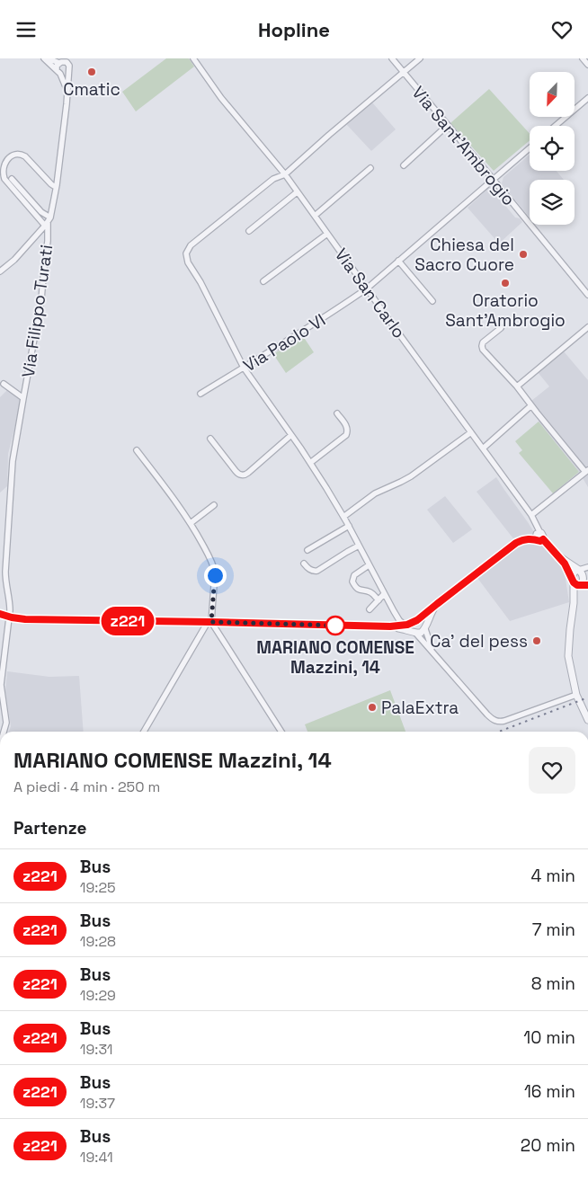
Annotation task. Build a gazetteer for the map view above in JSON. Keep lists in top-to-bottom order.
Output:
{
  "streets": {
    "street": [
      "Via Sant'Ambrogio",
      "Via San Carlo",
      "Via Filippo Turati",
      "Via Paolo VI"
    ]
  },
  "crossings": [
    ["Via Sant'Ambrogio", "Via Paolo VI"],
    ["Via San Carlo", "Via Paolo VI"]
  ],
  "places": [
    "Cmatic",
    "Chiesa del Sacro Cuore",
    "Oratorio Sant'Ambrogio",
    "MARIANO COMENSE Mazzini, 14",
    "Ca' del pess",
    "PalaExtra"
  ],
  "lines": ["bus line z221"],
  "north": "bottom left",
  "page": {
    "header": "Hopline",
    "on_map": "z221",
    "heading": [
      ["MARIANO COMENSE Mazzini, 14", "A piedi · 4 min · 250 m"],
      "Partenze"
    ],
    "list": [
      {
        "mark": "z221",
        "name": "Bus",
        "note": "19:25",
        "value": "4 min"
      },
      {
        "mark": "z221",
        "name": "Bus",
        "note": "19:28",
        "value": "7 min"
      },
      {
        "mark": "z221",
        "name": "Bus",
        "note": "19:29",
        "value": "8 min"
      },
      {
        "mark": "z221",
        "name": "Bus",
        "note": "19:31",
        "value": "10 min"
      },
      {
        "mark": "z221",
        "name": "Bus",
        "note": "19:37",
        "value": "16 min"
      },
      {
        "mark": "z221",
        "name": "Bus",
        "note": "19:41",
        "value": "20 min"
      }
    ]
  }
}
